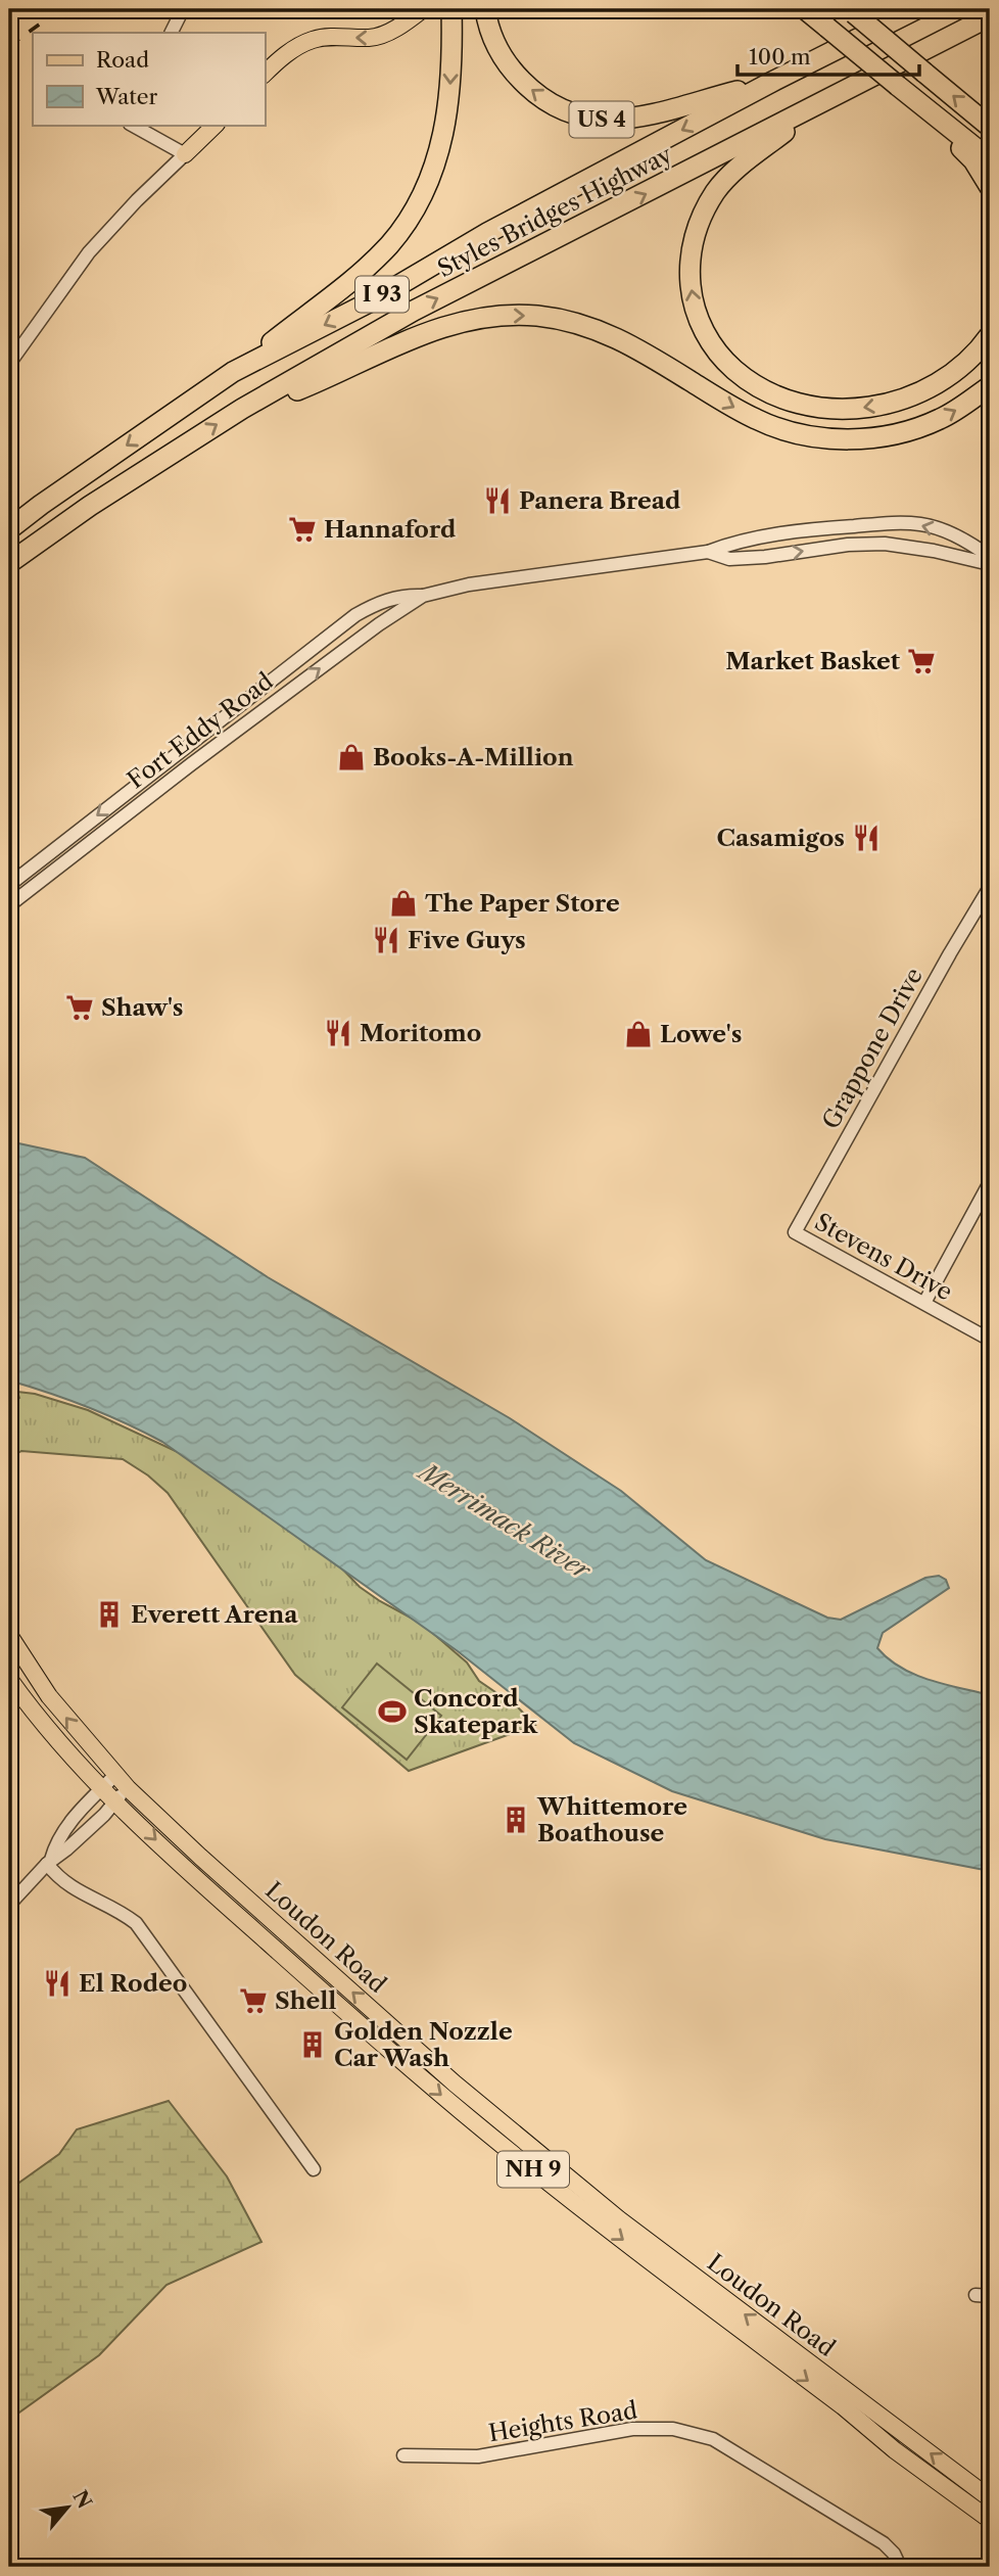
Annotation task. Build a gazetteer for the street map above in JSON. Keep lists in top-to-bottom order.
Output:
{
  "streets": {
    "highway": ["US 4", "Styles Bridges Highway", "I 93"],
    "main road": ["Loudon Road", "NH 9"],
    "street": [
      "Fort Eddy Road",
      "Grappone Drive",
      "Stevens Drive",
      "Heights Road"
    ]
  },
  "crossings": [
    ["US 4", "Styles Bridges Highway"],
    ["US 4", "I 93"],
    ["Styles Bridges Highway", "I 93"],
    ["Grappone Drive", "Stevens Drive"]
  ],
  "water": ["Merrimack River"],
  "places": {
    "restaurant": [
      "Panera Bread",
      "Casamigos",
      "Five Guys",
      "Moritomo",
      "El Rodeo"
    ],
    "supermarket": [
      "Hannaford",
      "Market Basket",
      "Shaw's",
      "Shell"
    ],
    "shop": ["Books-A-Million", "The Paper Store", "Lowe's"],
    "building": ["Everett Arena", "Whittemore Boathouse", "Golden Nozzle Car Wash"],
    "sports": ["Concord Skatepark"]
  },
  "legend": ["Road", "Water"],
  "scale_bar": "100 m",
  "north": "top right"
}
